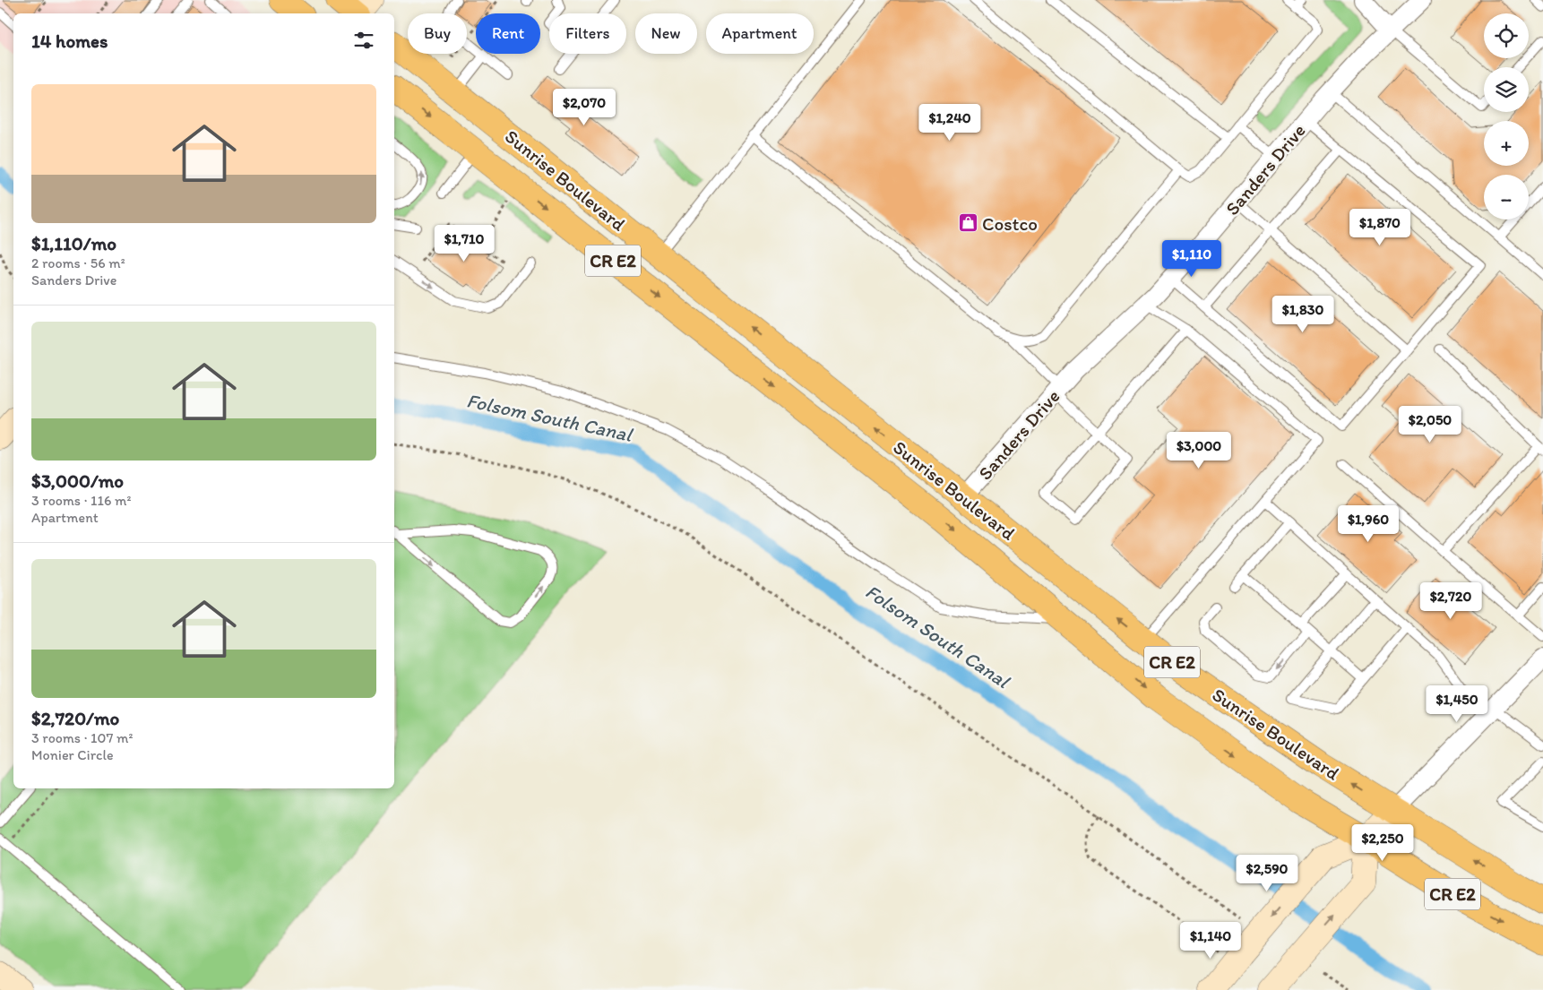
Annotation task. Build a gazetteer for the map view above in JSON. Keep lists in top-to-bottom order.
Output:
{
  "streets": {
    "main road": ["Sunrise Boulevard", "CR E2"],
    "street": ["Sanders Drive"]
  },
  "crossings": [
    ["Sanders Drive", "Sunrise Boulevard"]
  ],
  "water": ["Folsom South Canal"],
  "places": {
    "shop": ["Costco"]
  },
  "page": {
    "map_buttons": ["+", "−"],
    "chip": [
      "Buy",
      "Rent",
      "Filters",
      "New",
      "Apartment"
    ],
    "heading": "14 homes",
    "list": [
      {
        "name": "$1,110/mo",
        "note": "2 rooms · 56 m² · Sanders Drive"
      },
      {
        "name": "$3,000/mo",
        "note": "3 rooms · 116 m² · Apartment"
      },
      {
        "name": "$2,720/mo",
        "note": "3 rooms · 107 m² · Monier Circle"
      }
    ],
    "price": [
      "$2,070",
      "$1,240",
      "$1,870",
      "$1,710",
      "$1,110",
      "$1,830",
      "$2,050",
      "$3,000",
      "$1,960",
      "$2,720",
      "$1,450",
      "$2,250",
      "$2,590",
      "$1,140"
    ]
  }
}
